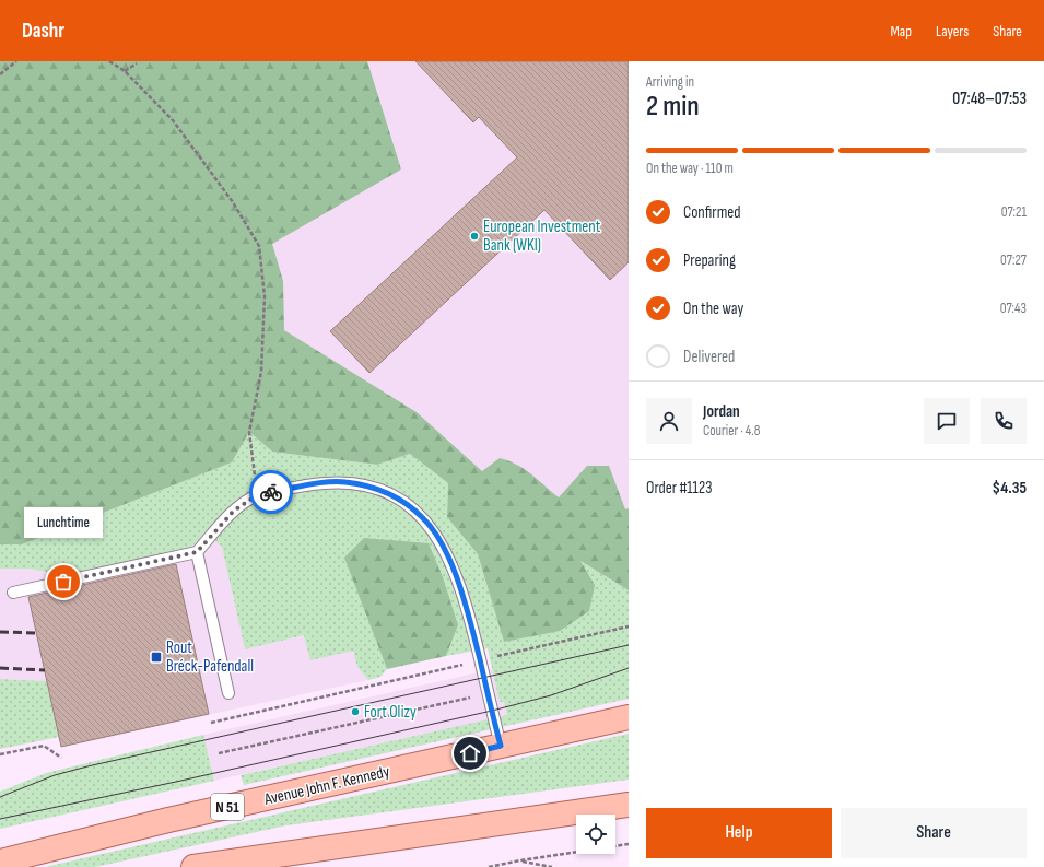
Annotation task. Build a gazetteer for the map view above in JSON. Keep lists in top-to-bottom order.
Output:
{
  "streets": {
    "main road": ["Avenue John F. Kennedy", "N 51"]
  },
  "places": {
    "other": ["European Investment Bank (WKI)", "Lunchtime", "Fort Olizy"],
    "transit": ["Rout Bréck-Pafendall"]
  },
  "page": {
    "header": "Dashr",
    "nav": ["Map", "Layers", "Share"],
    "heading": ["2 min", "Arriving in", "07:48–07:53"],
    "panel": [
      "Jordan",
      "Courier · 4.8",
      "Order #1123",
      "$4.35"
    ],
    "bar": "On the way · 110 m",
    "list": [
      ["Confirmed", "07:21"],
      ["Preparing", "07:27"],
      ["On the way", "07:43"],
      "Delivered"
    ],
    "bubble": "Lunchtime",
    "buttons": ["Help", "Share"]
  }
}
